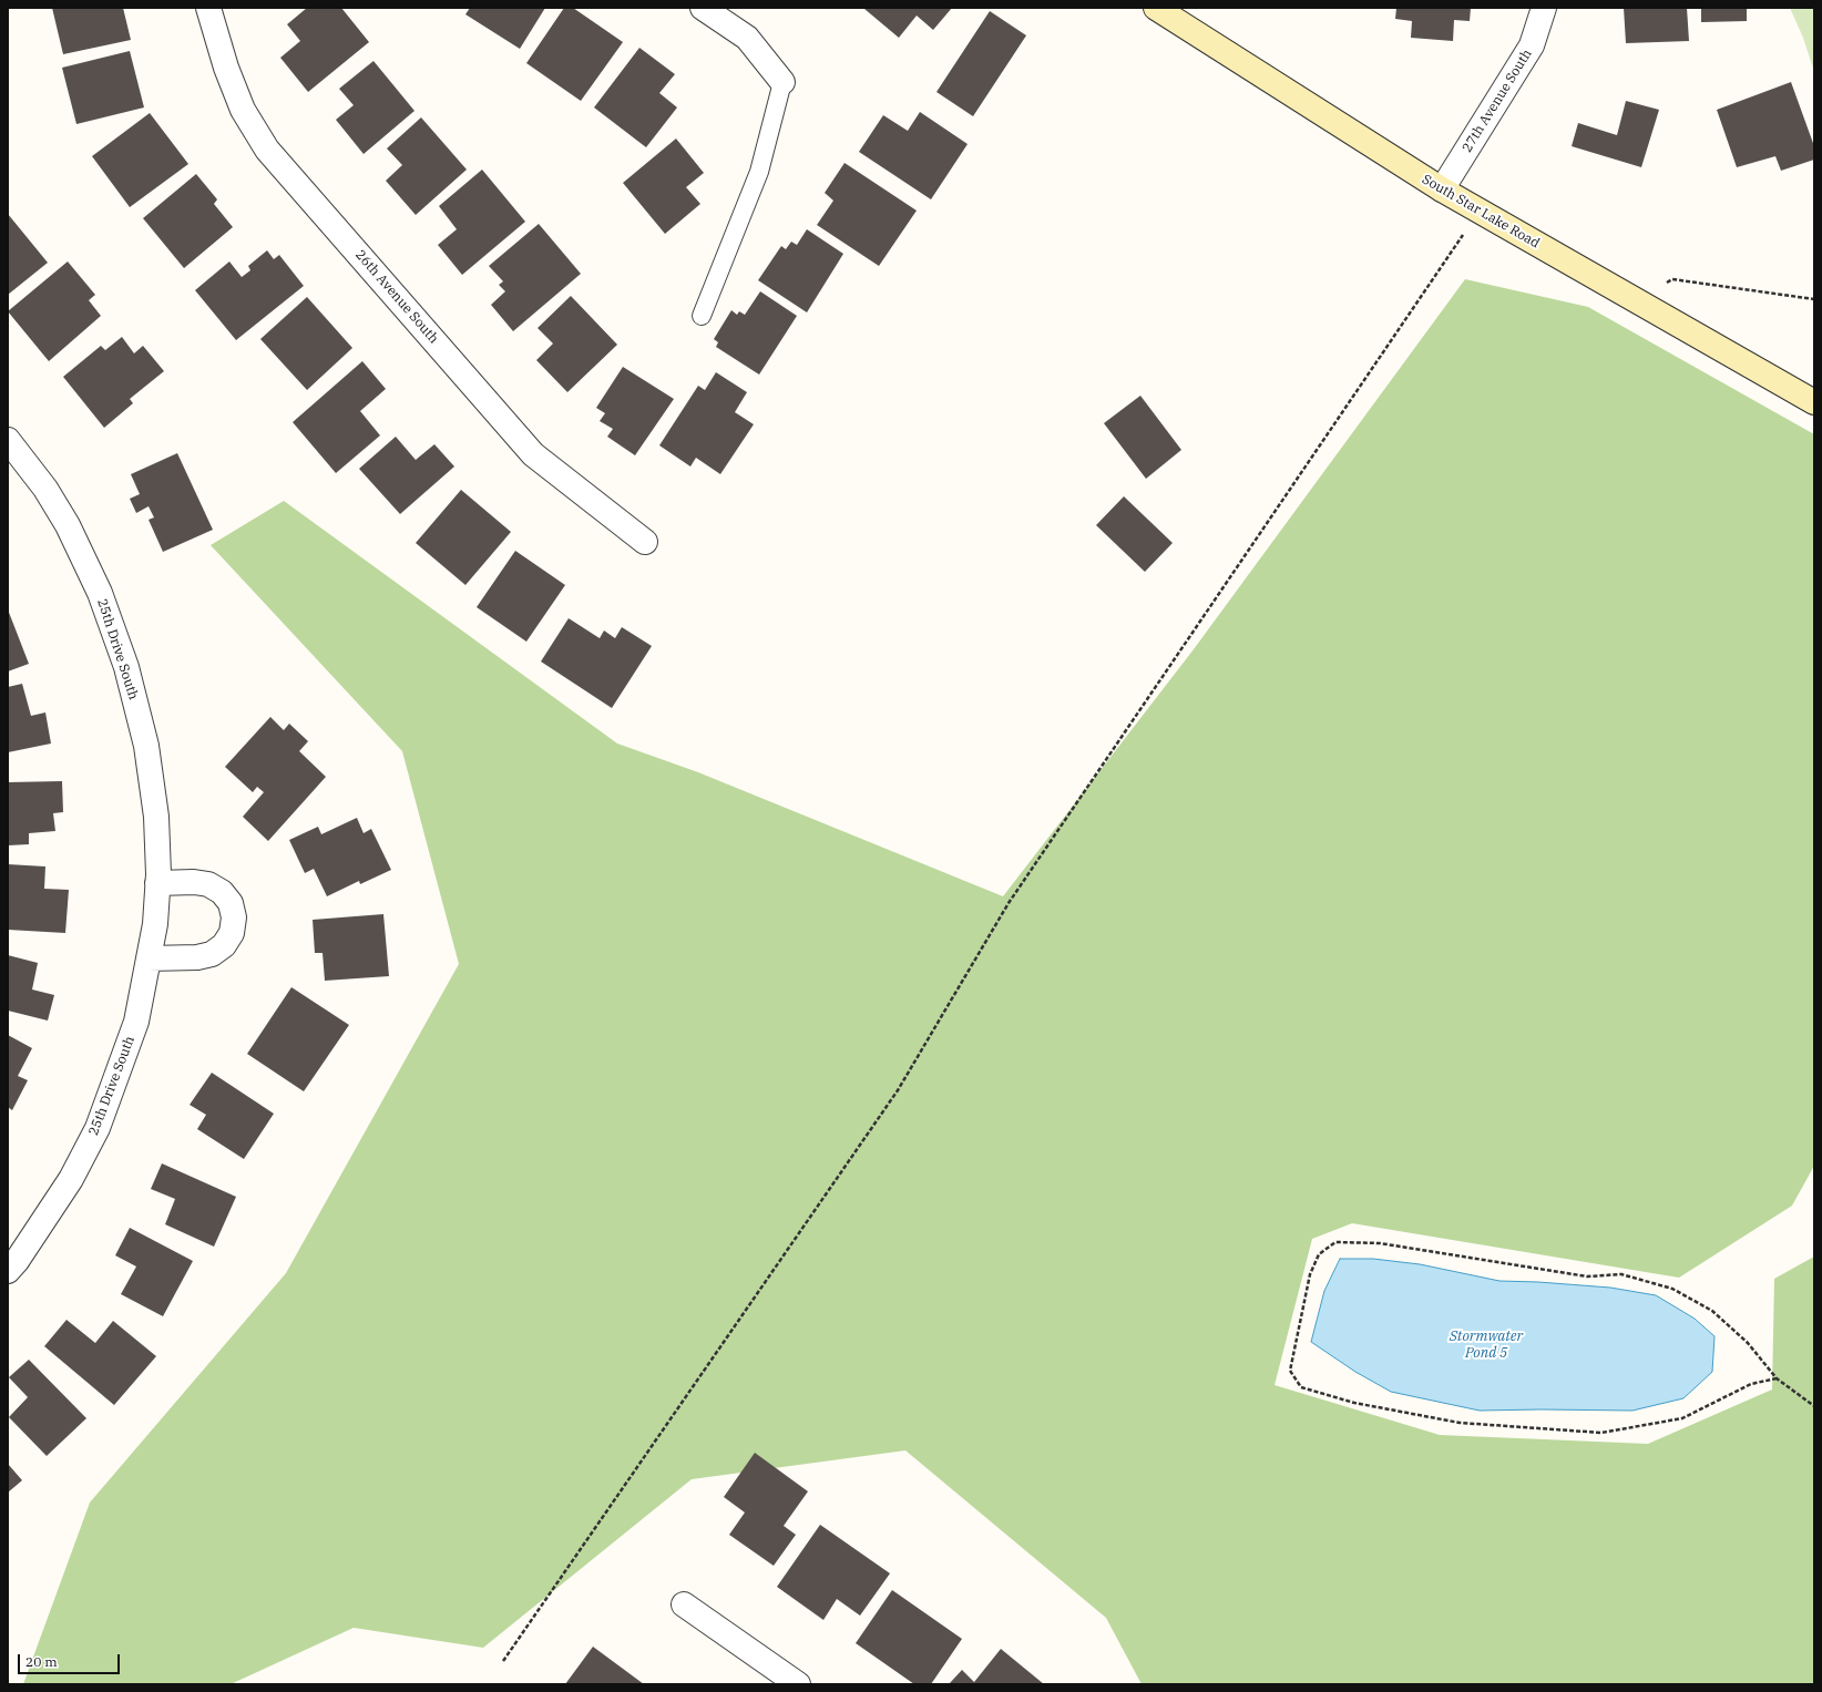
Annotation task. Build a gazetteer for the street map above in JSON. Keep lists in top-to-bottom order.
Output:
{
  "streets": {
    "street": [
      "27th Avenue South",
      "South Star Lake Road",
      "26th Avenue South",
      "25th Drive South"
    ]
  },
  "crossings": [
    ["27th Avenue South", "South Star Lake Road"]
  ],
  "water": ["Stormwater Pond 5"],
  "scale_bar": "20 m"
}
